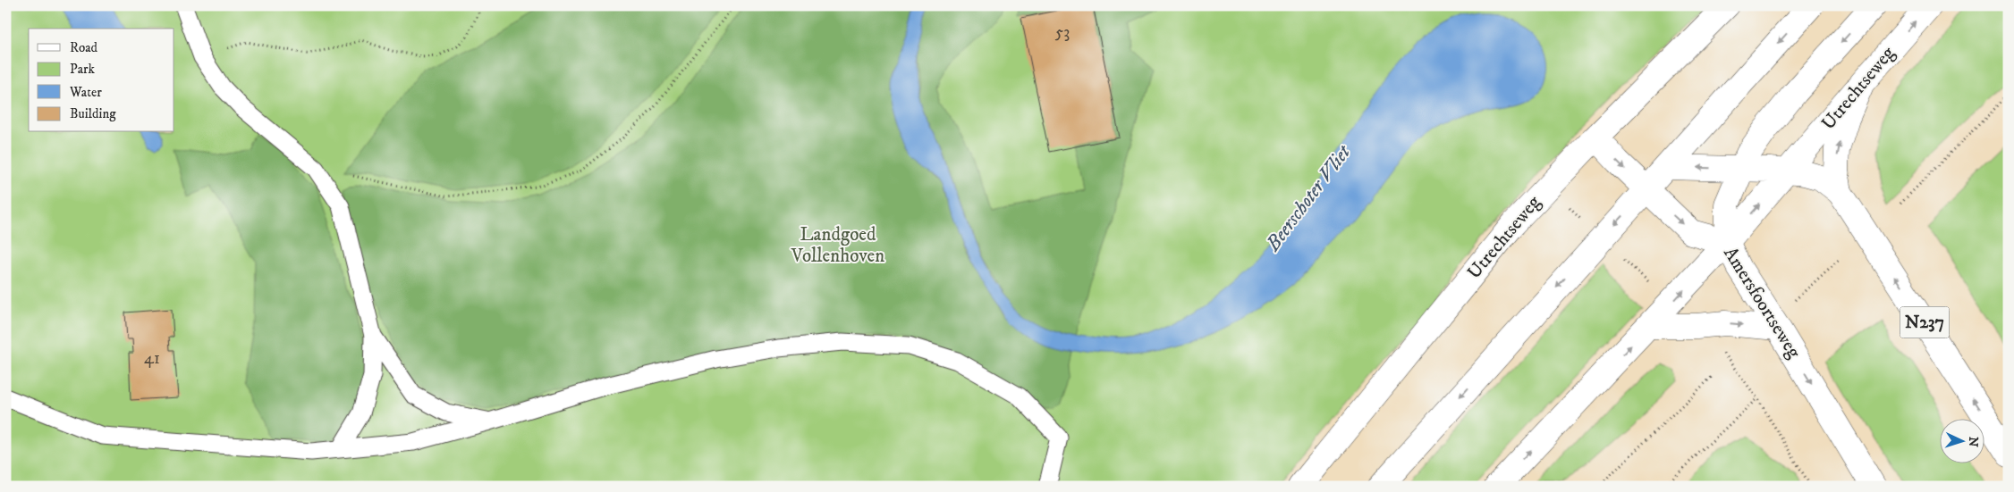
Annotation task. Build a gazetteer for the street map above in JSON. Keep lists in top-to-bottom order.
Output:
{
  "streets": {
    "main road": ["Utrechtseweg", "Amersfoortseweg", "N237"]
  },
  "crossings": [
    ["Utrechtseweg", "Amersfoortseweg"],
    ["Utrechtseweg", "N237"]
  ],
  "water": ["Beerschoter Vliet"],
  "parks": ["Landgoed Vollenhoven"],
  "house_numbers": ["53", "41"],
  "legend": [
    "Road",
    "Park",
    "Water",
    "Building"
  ],
  "north": "right"
}
